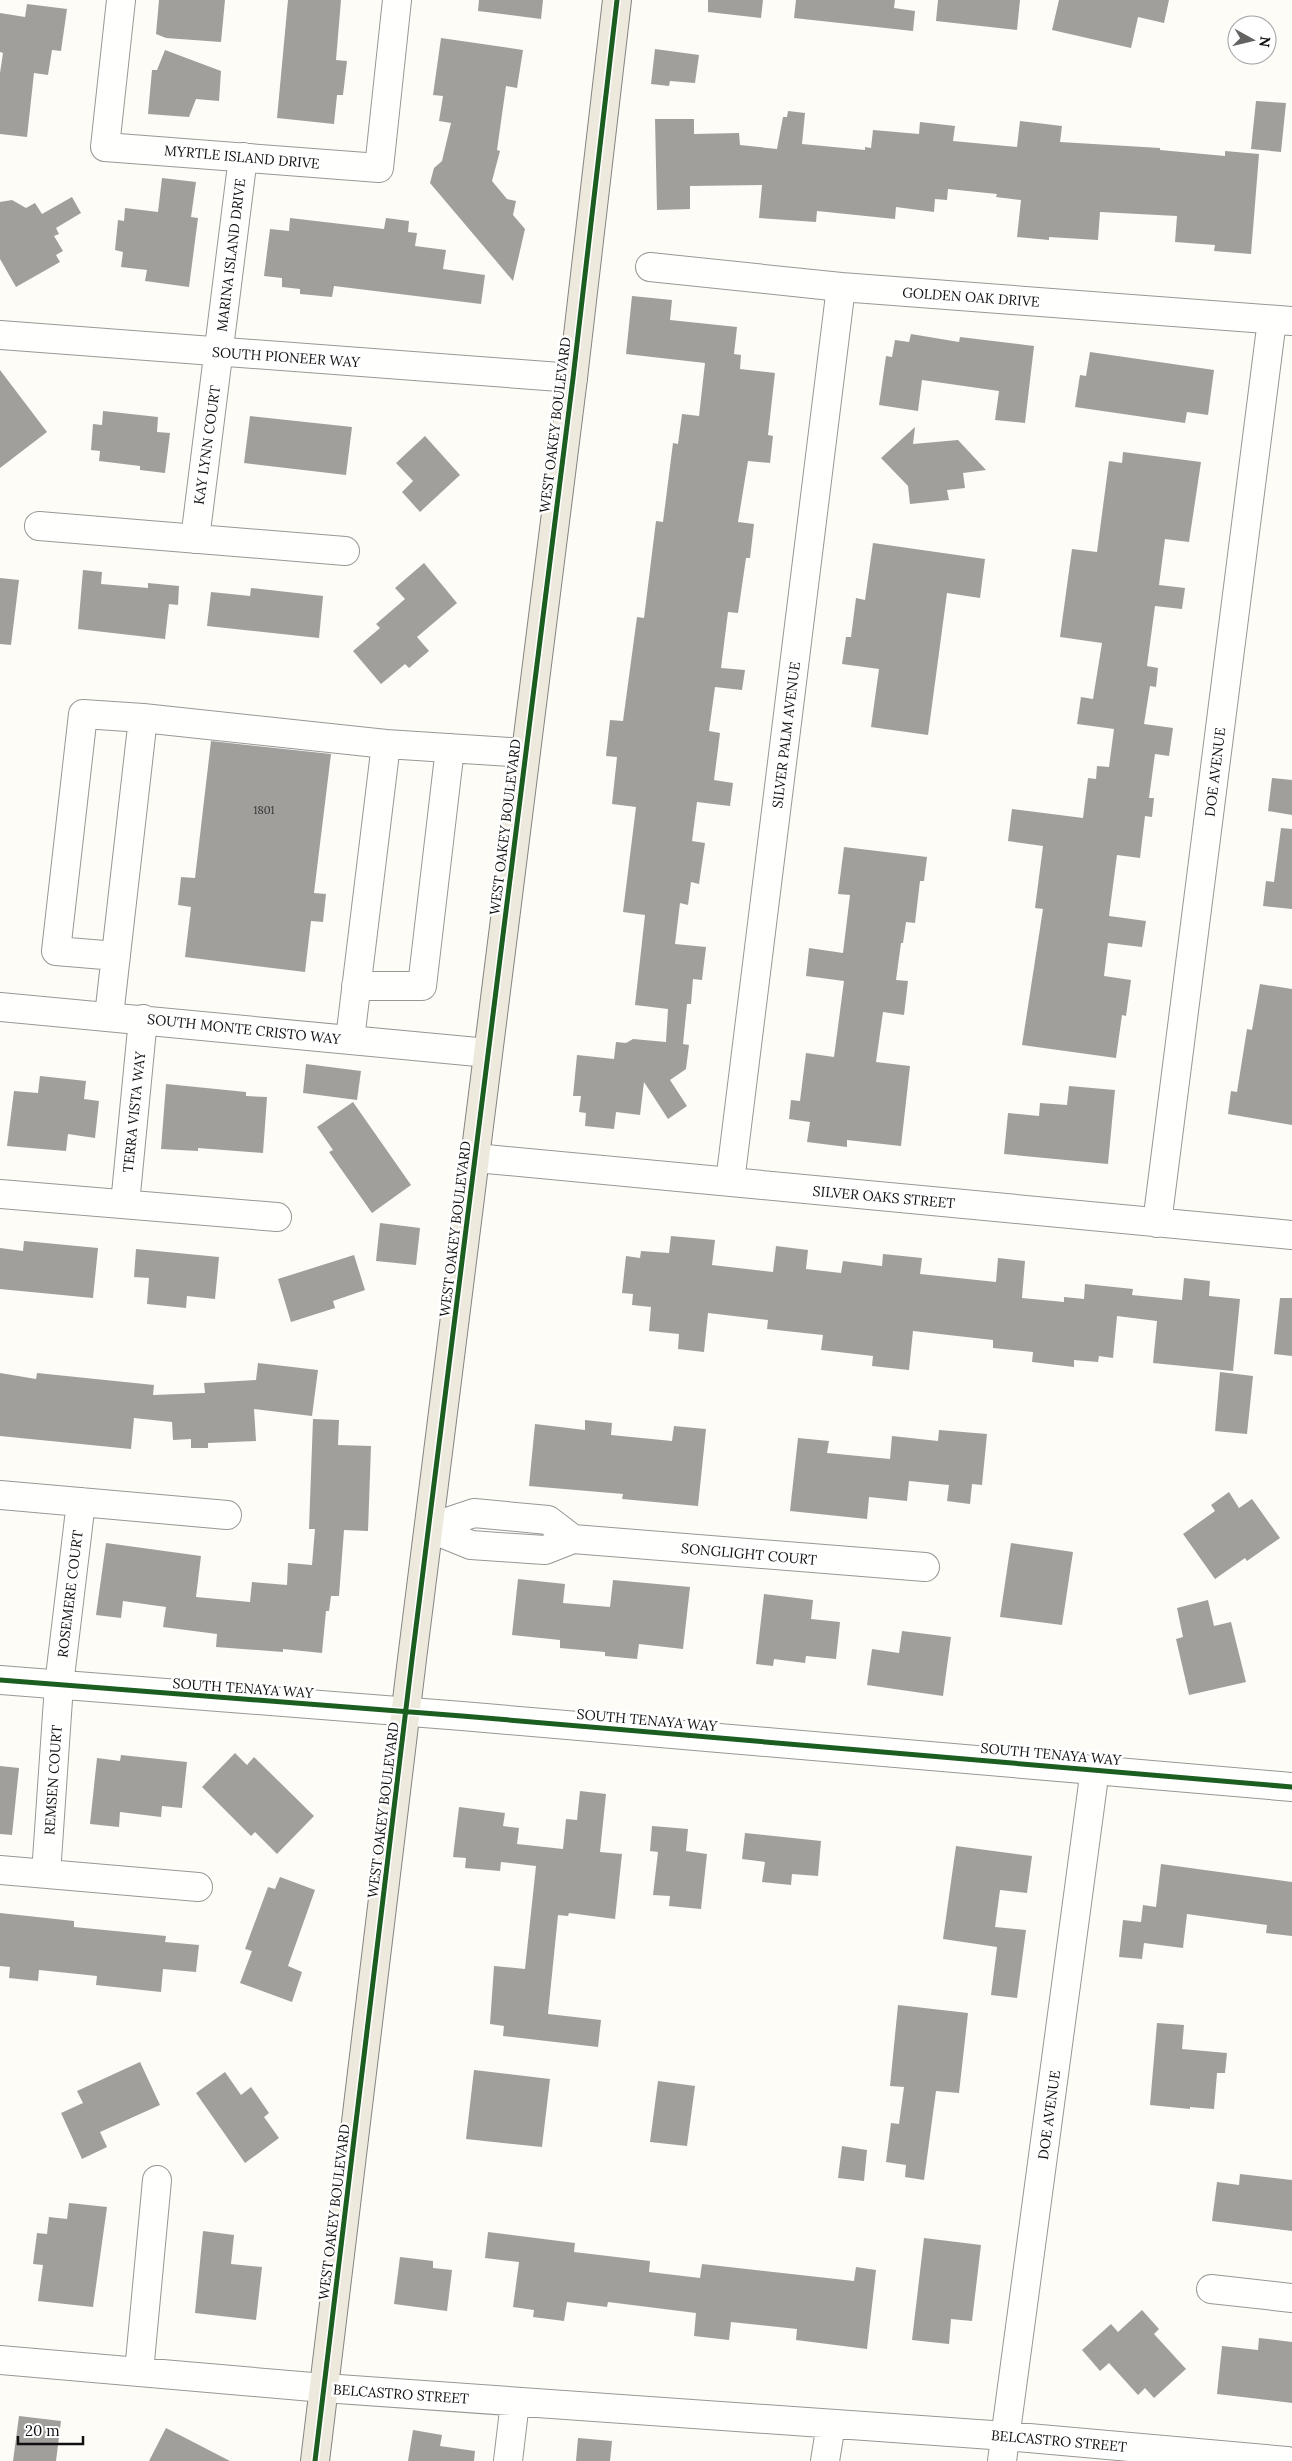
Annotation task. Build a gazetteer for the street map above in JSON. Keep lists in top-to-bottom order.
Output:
{
  "streets": {
    "main road": ["WEST OAKEY BOULEVARD"],
    "street": [
      "MYRTLE ISLAND DRIVE",
      "MARINA ISLAND DRIVE",
      "GOLDEN OAK DRIVE",
      "SOUTH PIONEER WAY",
      "KAY LYNN COURT",
      "SILVER PALM AVENUE",
      "DOE AVENUE",
      "SOUTH MONTE CRISTO WAY",
      "TERRA VISTA WAY",
      "SILVER OAKS STREET",
      "SONGLIGHT COURT",
      "ROSEMERE COURT",
      "SOUTH TENAYA WAY",
      "REMSEN COURT",
      "BELCASTRO STREET"
    ]
  },
  "crossings": [
    ["MYRTLE ISLAND DRIVE", "MARINA ISLAND DRIVE"],
    ["MARINA ISLAND DRIVE", "SOUTH PIONEER WAY"],
    ["MARINA ISLAND DRIVE", "KAY LYNN COURT"],
    ["GOLDEN OAK DRIVE", "SILVER PALM AVENUE"],
    ["GOLDEN OAK DRIVE", "DOE AVENUE"],
    ["SOUTH PIONEER WAY", "WEST OAKEY BOULEVARD"],
    ["SOUTH PIONEER WAY", "KAY LYNN COURT"],
    ["WEST OAKEY BOULEVARD", "SOUTH MONTE CRISTO WAY"],
    ["WEST OAKEY BOULEVARD", "SILVER OAKS STREET"],
    ["WEST OAKEY BOULEVARD", "SONGLIGHT COURT"],
    ["WEST OAKEY BOULEVARD", "SOUTH TENAYA WAY"],
    ["WEST OAKEY BOULEVARD", "BELCASTRO STREET"],
    ["SILVER PALM AVENUE", "SILVER OAKS STREET"],
    ["DOE AVENUE", "SILVER OAKS STREET"],
    ["DOE AVENUE", "SOUTH TENAYA WAY"],
    ["DOE AVENUE", "BELCASTRO STREET"],
    ["SOUTH MONTE CRISTO WAY", "TERRA VISTA WAY"],
    ["ROSEMERE COURT", "SOUTH TENAYA WAY"],
    ["ROSEMERE COURT", "REMSEN COURT"],
    ["SOUTH TENAYA WAY", "REMSEN COURT"]
  ],
  "house_numbers": ["1801"],
  "scale_bar": "20 m",
  "north": "right"
}
